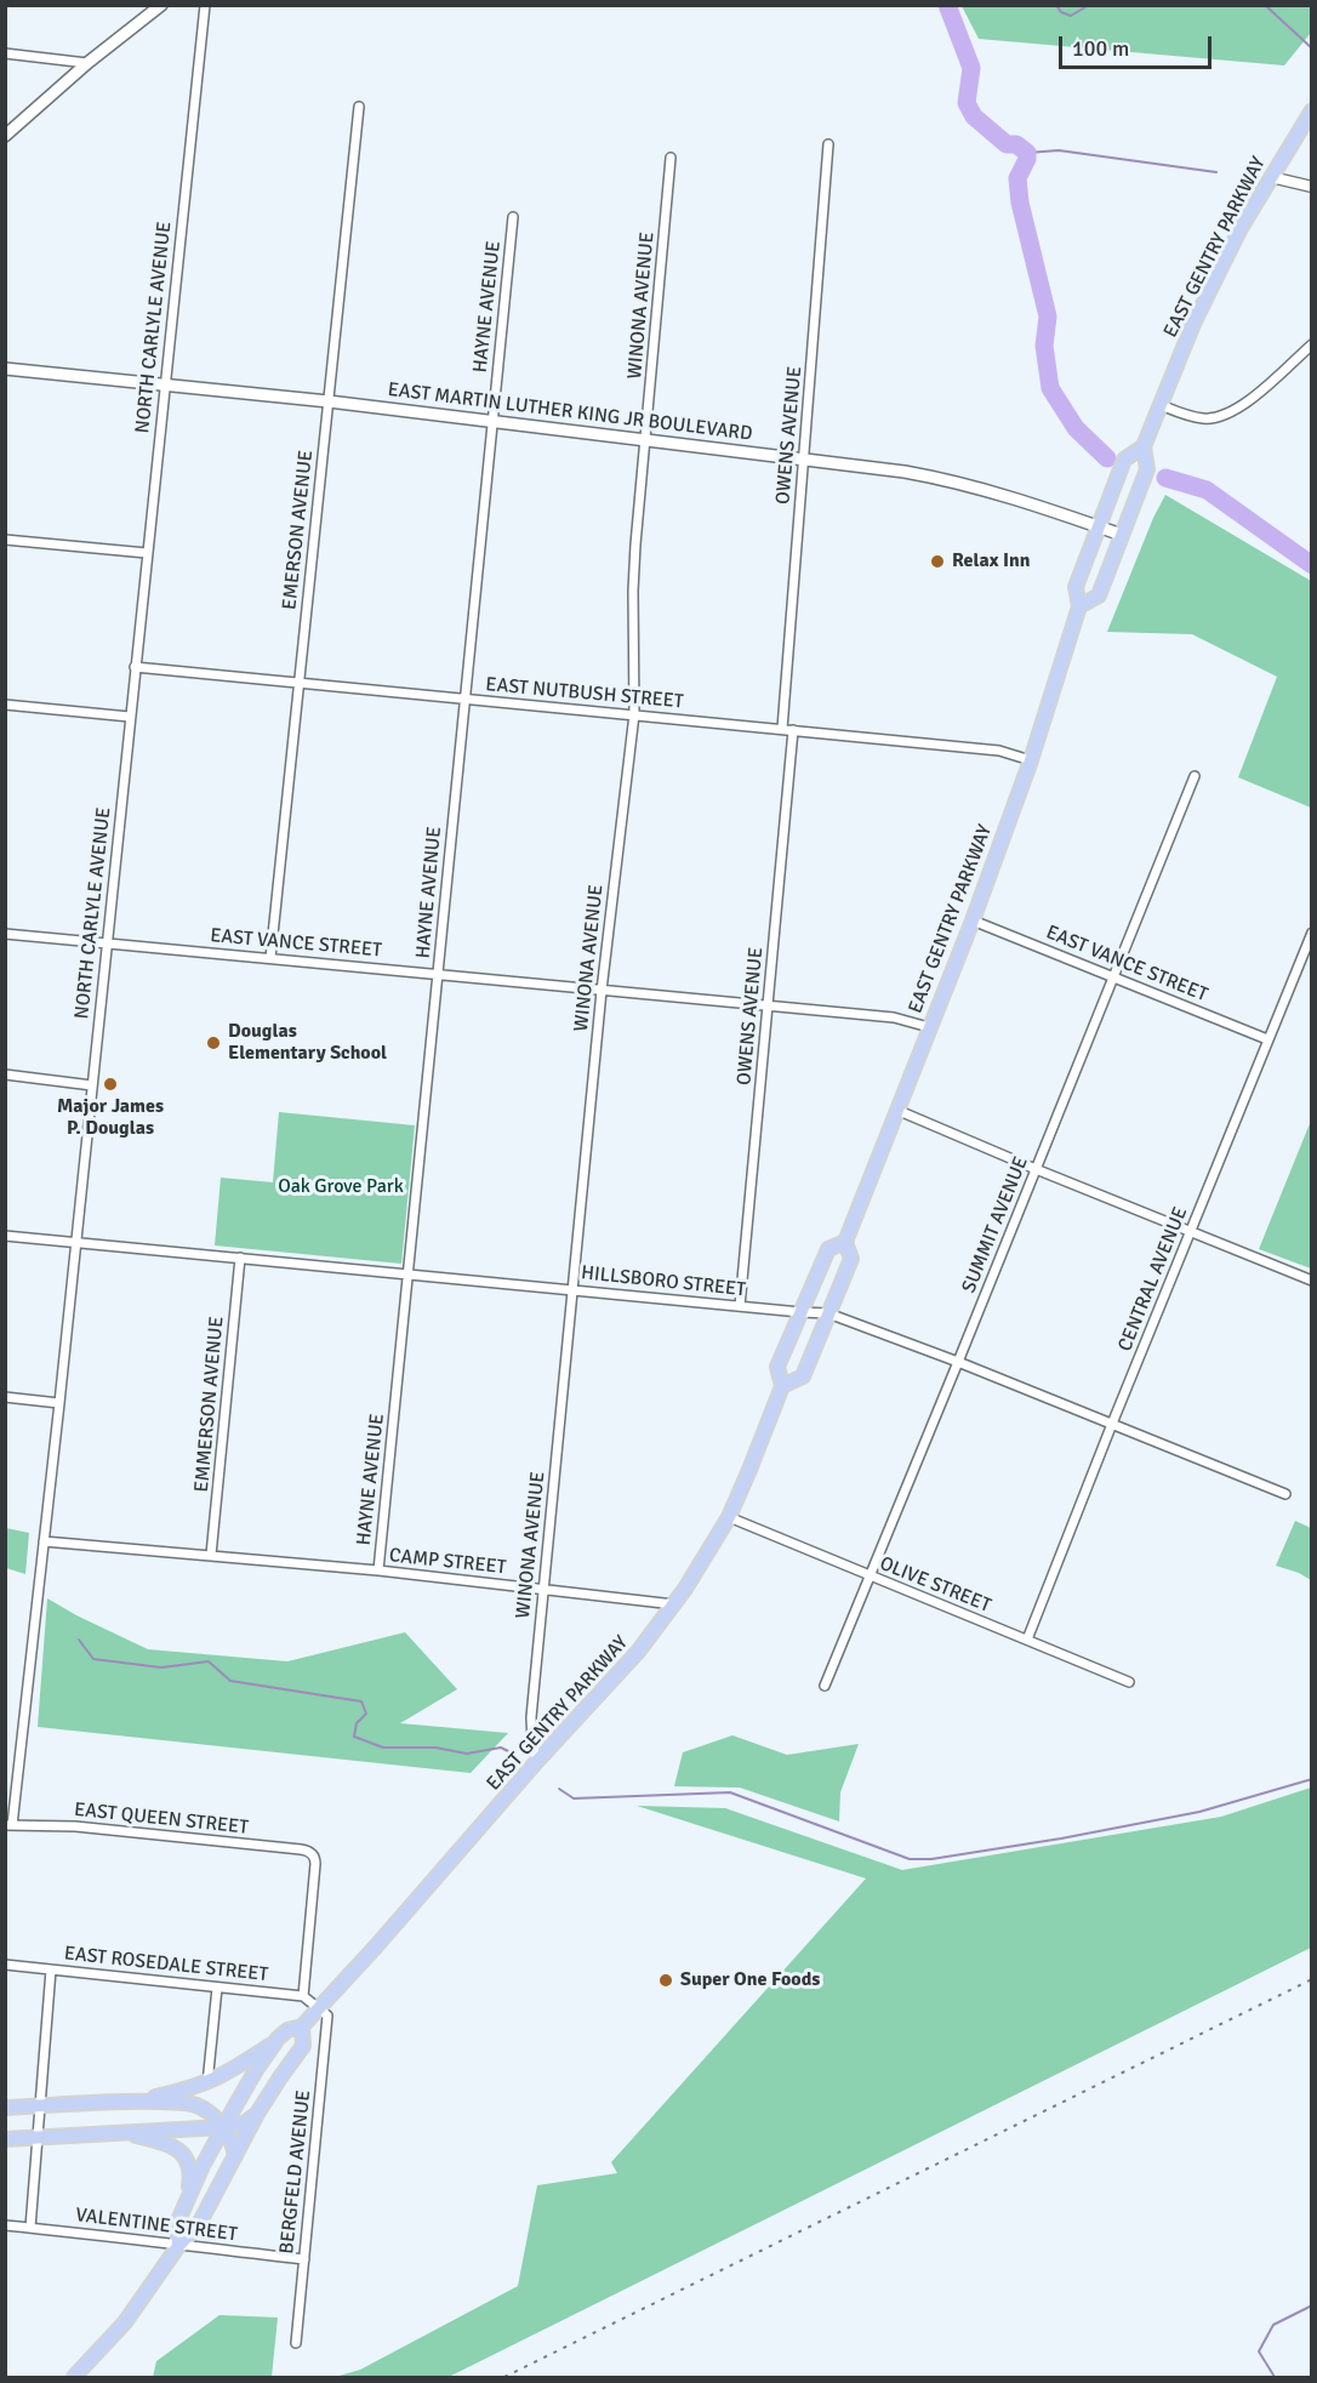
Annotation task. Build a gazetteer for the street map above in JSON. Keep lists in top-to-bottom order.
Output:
{
  "streets": {
    "main road": ["EAST GENTRY PARKWAY", "EAST MARTIN LUTHER KING JR BOULEVARD"],
    "street": [
      "WINONA AVENUE",
      "HAYNE AVENUE",
      "NORTH CARLYLE AVENUE",
      "OWENS AVENUE",
      "EMERSON AVENUE",
      "EAST NUTBUSH STREET",
      "EAST VANCE STREET",
      "SUMMIT AVENUE",
      "CENTRAL AVENUE",
      "HILLSBORO STREET",
      "EMMERSON AVENUE",
      "CAMP STREET",
      "OLIVE STREET",
      "EAST QUEEN STREET",
      "EAST ROSEDALE STREET",
      "BERGFELD AVENUE",
      "VALENTINE STREET"
    ]
  },
  "crossings": [
    ["EAST GENTRY PARKWAY", "WINONA AVENUE"],
    ["EAST GENTRY PARKWAY", "EAST MARTIN LUTHER KING JR BOULEVARD"],
    ["EAST GENTRY PARKWAY", "EAST NUTBUSH STREET"],
    ["EAST GENTRY PARKWAY", "EAST VANCE STREET"],
    ["EAST GENTRY PARKWAY", "HILLSBORO STREET"],
    ["EAST GENTRY PARKWAY", "CAMP STREET"],
    ["EAST GENTRY PARKWAY", "OLIVE STREET"],
    ["EAST GENTRY PARKWAY", "BERGFELD AVENUE"],
    ["WINONA AVENUE", "EAST MARTIN LUTHER KING JR BOULEVARD"],
    ["WINONA AVENUE", "EAST NUTBUSH STREET"],
    ["WINONA AVENUE", "EAST VANCE STREET"],
    ["WINONA AVENUE", "HILLSBORO STREET"],
    ["WINONA AVENUE", "CAMP STREET"],
    ["HAYNE AVENUE", "EAST MARTIN LUTHER KING JR BOULEVARD"],
    ["HAYNE AVENUE", "EAST NUTBUSH STREET"],
    ["HAYNE AVENUE", "EAST VANCE STREET"],
    ["HAYNE AVENUE", "HILLSBORO STREET"],
    ["HAYNE AVENUE", "CAMP STREET"],
    ["NORTH CARLYLE AVENUE", "EAST MARTIN LUTHER KING JR BOULEVARD"],
    ["NORTH CARLYLE AVENUE", "EAST NUTBUSH STREET"],
    ["NORTH CARLYLE AVENUE", "EAST VANCE STREET"],
    ["NORTH CARLYLE AVENUE", "HILLSBORO STREET"],
    ["NORTH CARLYLE AVENUE", "CAMP STREET"],
    ["NORTH CARLYLE AVENUE", "EAST QUEEN STREET"],
    ["EAST MARTIN LUTHER KING JR BOULEVARD", "OWENS AVENUE"],
    ["EAST MARTIN LUTHER KING JR BOULEVARD", "EMERSON AVENUE"],
    ["OWENS AVENUE", "EAST NUTBUSH STREET"],
    ["OWENS AVENUE", "EAST VANCE STREET"],
    ["OWENS AVENUE", "HILLSBORO STREET"],
    ["EMERSON AVENUE", "EAST NUTBUSH STREET"],
    ["EMERSON AVENUE", "EAST VANCE STREET"],
    ["EAST VANCE STREET", "SUMMIT AVENUE"],
    ["EAST VANCE STREET", "CENTRAL AVENUE"],
    ["SUMMIT AVENUE", "HILLSBORO STREET"],
    ["SUMMIT AVENUE", "OLIVE STREET"],
    ["CENTRAL AVENUE", "HILLSBORO STREET"],
    ["CENTRAL AVENUE", "OLIVE STREET"],
    ["HILLSBORO STREET", "EMMERSON AVENUE"],
    ["EMMERSON AVENUE", "CAMP STREET"],
    ["EAST QUEEN STREET", "EAST ROSEDALE STREET"],
    ["BERGFELD AVENUE", "VALENTINE STREET"]
  ],
  "parks": ["Oak Grove Park"],
  "places": [
    "Relax Inn",
    "Douglas Elementary School",
    "Major James P. Douglas",
    "Super One Foods"
  ],
  "scale_bar": "100 m"
}
